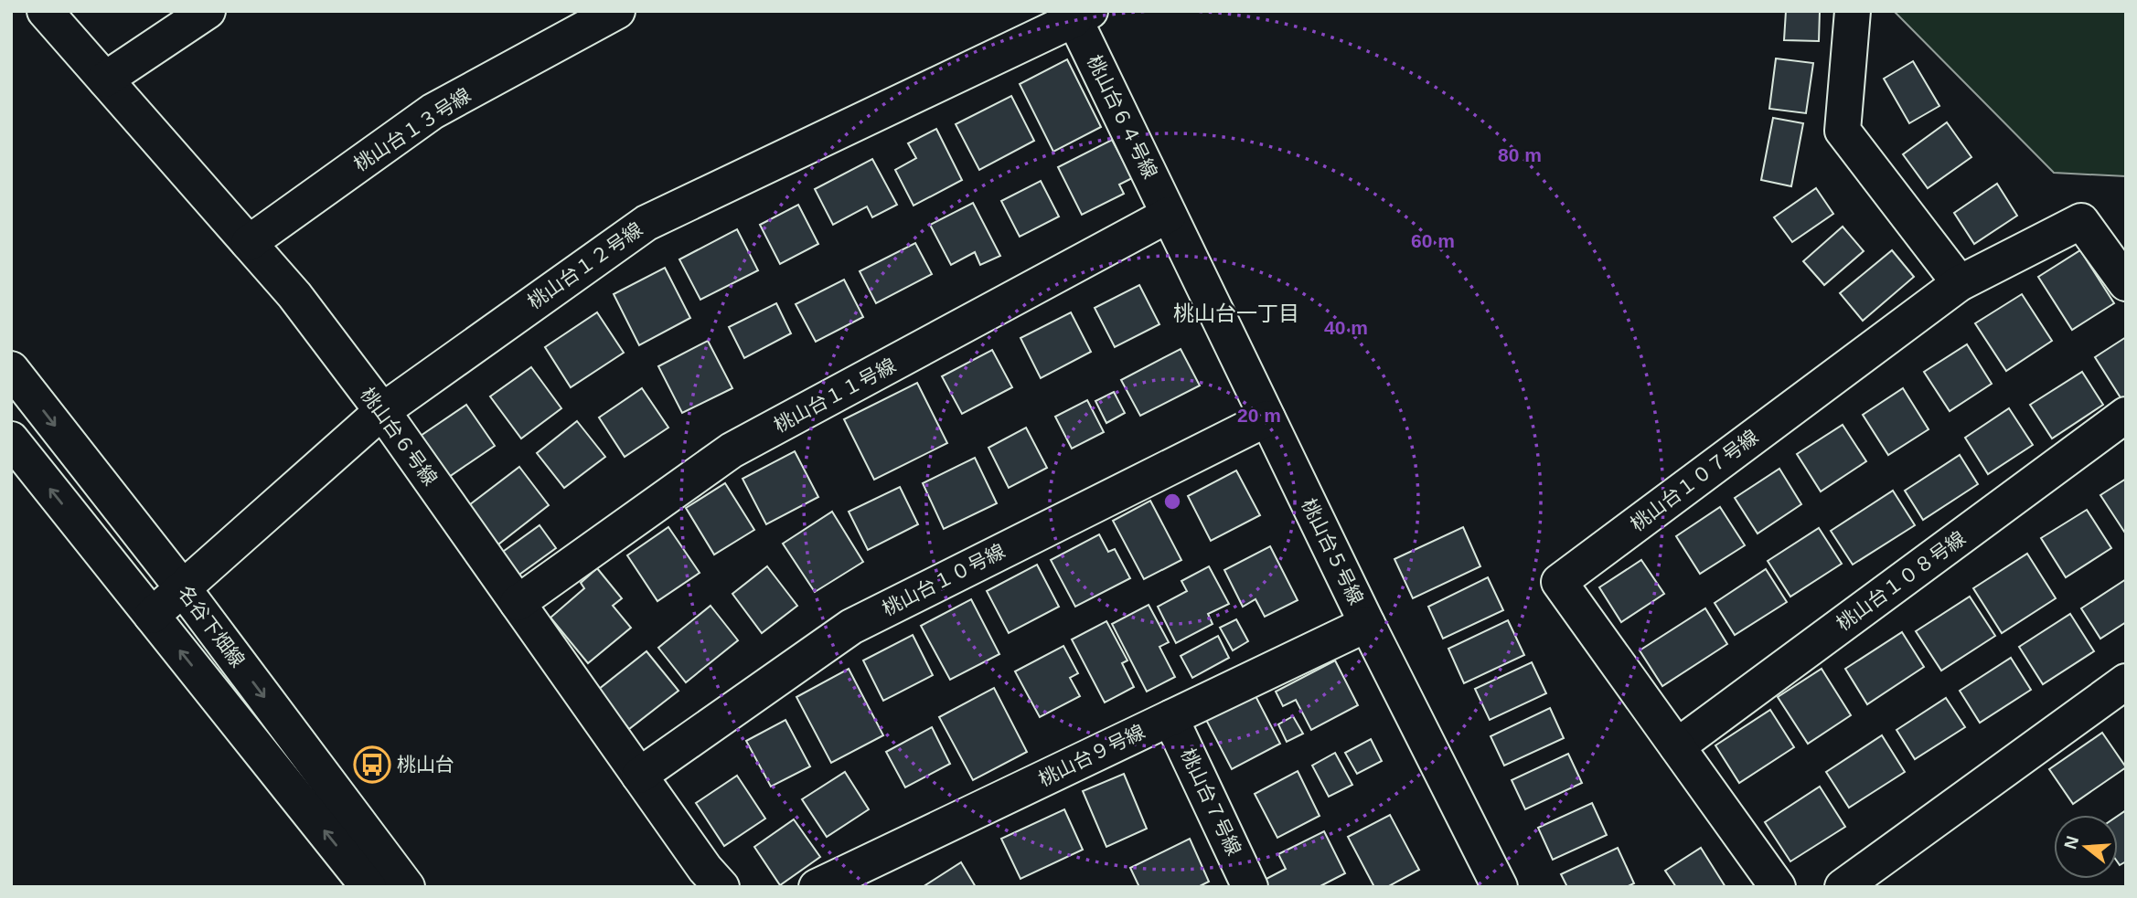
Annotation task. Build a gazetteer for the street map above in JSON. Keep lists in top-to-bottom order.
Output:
{
  "streets": {
    "street": [
      "桃山台６４号線",
      "桃山台１３号線",
      "桃山台１２号線",
      "桃山台１１号線",
      "桃山台６号線",
      "桃山台１０７号線",
      "桃山台５号線",
      "桃山台１０号線",
      "桃山台１０８号線",
      "名谷下畑線",
      "桃山台９号線",
      "桃山台７号線"
    ]
  },
  "crossings": [
    ["桃山台６４号線", "桃山台１２号線"],
    ["桃山台６４号線", "桃山台１１号線"],
    ["桃山台６４号線", "桃山台５号線"],
    ["桃山台１３号線", "桃山台６号線"],
    ["桃山台１２号線", "桃山台６号線"],
    ["桃山台１２号線", "名谷下畑線"],
    ["桃山台１１号線", "桃山台６号線"],
    ["桃山台１１号線", "桃山台５号線"],
    ["桃山台６号線", "桃山台１０号線"],
    ["桃山台１０７号線", "桃山台１０８号線"],
    ["桃山台５号線", "桃山台１０号線"],
    ["桃山台５号線", "桃山台９号線"],
    ["桃山台９号線", "桃山台７号線"]
  ],
  "districts": ["桃山台一丁目"],
  "places": {
    "bus stop": ["桃山台"]
  },
  "north": "left",
  "rings": [
    "80 m",
    "60 m",
    "40 m",
    "20 m"
  ]
}
